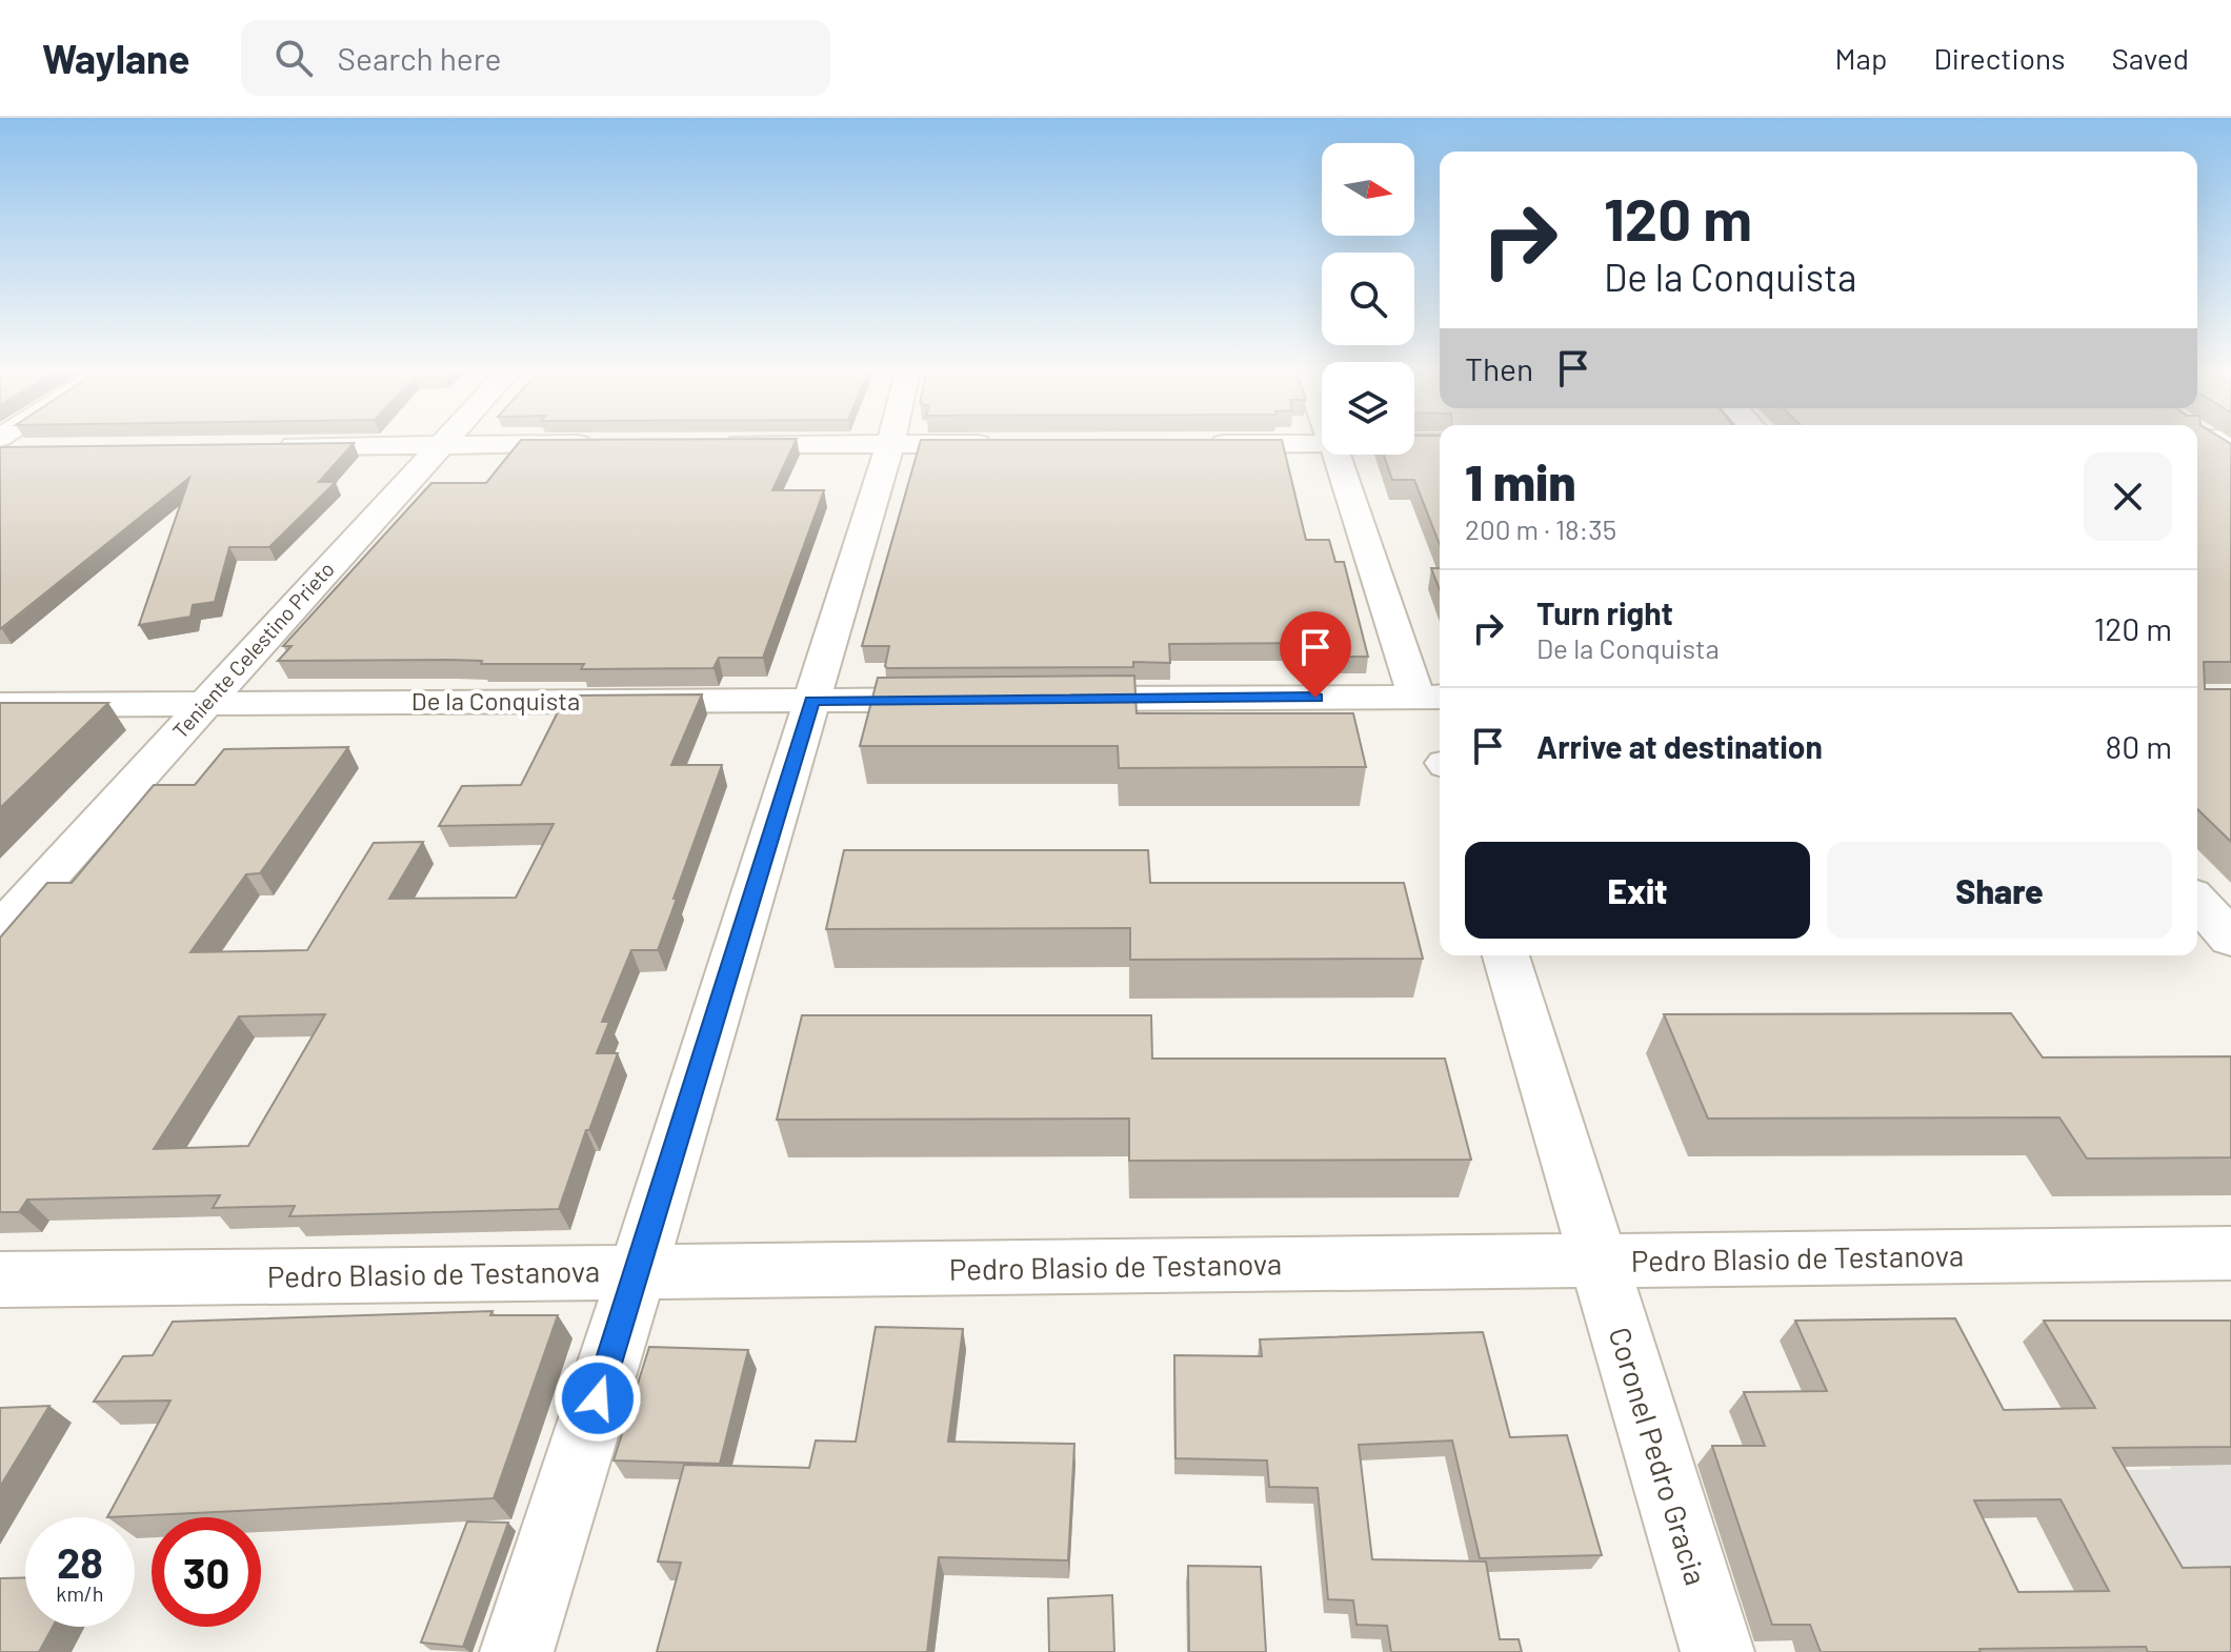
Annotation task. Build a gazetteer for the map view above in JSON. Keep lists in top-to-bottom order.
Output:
{
  "streets": {
    "street": [
      "Teniente Celestino Prieto",
      "De la Conquista",
      "Pedro Blasio de Testanova",
      "Coronel Pedro Gracia"
    ]
  },
  "crossings": [
    ["Teniente Celestino Prieto", "De la Conquista"],
    ["Pedro Blasio de Testanova", "Coronel Pedro Gracia"]
  ],
  "north": "right",
  "page": {
    "header": "Waylane",
    "search": "Search here",
    "nav": ["Map", "Directions", "Saved"],
    "turn": ["120 m", "De la Conquista"],
    "then": "Then",
    "heading": ["1 min", "200 m · 18:35"],
    "list": [
      {
        "name": "Turn right",
        "note": "De la Conquista",
        "value": "120 m"
      },
      {
        "name": "Arrive at destination",
        "value": "80 m"
      }
    ],
    "buttons": ["Exit", "Share"],
    "speed": "28 km/h",
    "limit": "30"
  }
}
